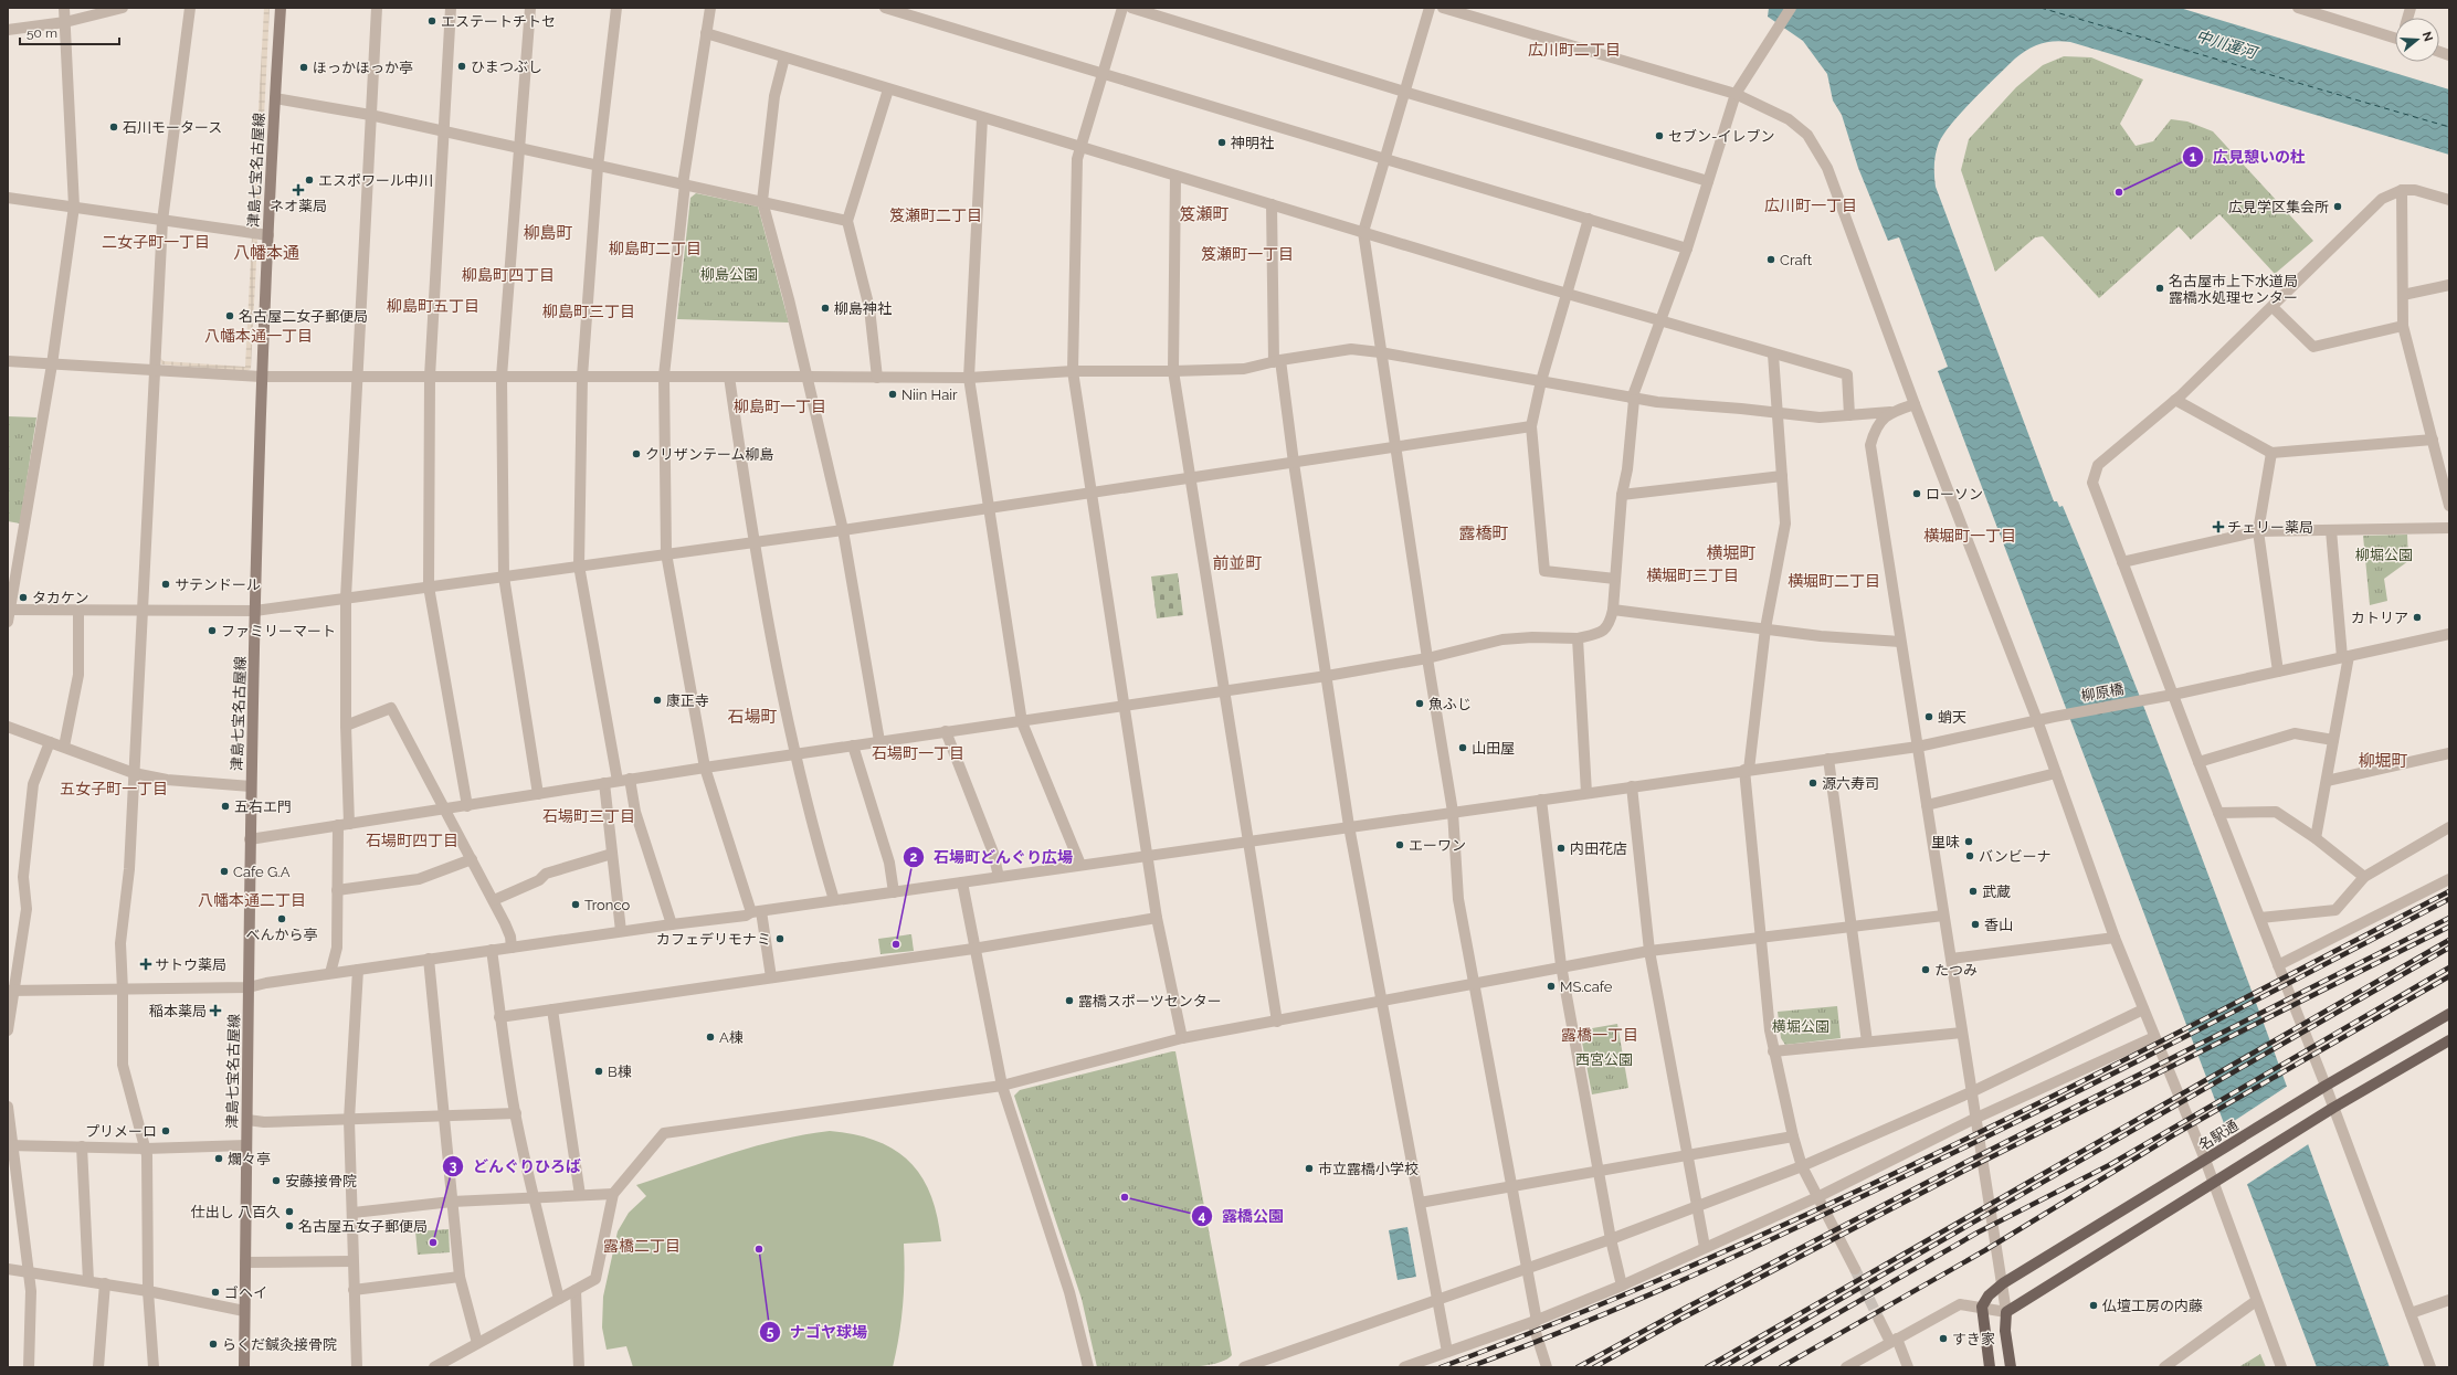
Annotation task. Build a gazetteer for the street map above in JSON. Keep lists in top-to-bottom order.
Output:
{
  "streets": {
    "main road": ["津島七宝名古屋線", "名駅通"],
    "street": ["柳原橋"]
  },
  "crossings": [
    ["津島七宝名古屋線", "柳原橋"]
  ],
  "districts": [
    "広川町二丁目",
    "広川町一丁目",
    "笈瀬町",
    "笈瀬町二丁目",
    "柳島町",
    "二女子町一丁目",
    "柳島町二丁目",
    "八幡本通",
    "笈瀬町一丁目",
    "柳島町四丁目",
    "柳島町五丁目",
    "柳島町三丁目",
    "八幡本通一丁目",
    "柳島町一丁目",
    "露橋町",
    "横堀町一丁目",
    "横堀町",
    "前並町",
    "横堀町三丁目",
    "横堀町二丁目",
    "石場町",
    "石場町一丁目",
    "柳堀町",
    "五女子町一丁目",
    "石場町三丁目",
    "石場町四丁目",
    "八幡本通二丁目",
    "露橋一丁目",
    "露橋二丁目"
  ],
  "water": ["中川運河"],
  "parks": [
    "柳島公園",
    "柳堀公園",
    "横堀公園",
    "西宮公園"
  ],
  "places": {
    "other": [
      "エステートチトセ",
      "ひまつぶし",
      "ほっかほっか亭",
      "石川モータース",
      "セブン-イレブン",
      "神明社",
      "エスポワール中川",
      "広見憩いの杜",
      "広見学区集会所",
      "Craft",
      "名古屋市上下水道局 露橋水処理センター",
      "柳島神社",
      "名古屋二女子郵便局",
      "Niin Hair",
      "クリザンテーム柳島",
      "ローソン",
      "サテンドール",
      "タカケン",
      "カトリア",
      "ファミリーマート",
      "康正寺",
      "魚ふじ",
      "蛸天",
      "山田屋",
      "源六寿司",
      "五右エ門",
      "里味",
      "エーワン",
      "内田花店",
      "バンビーナ",
      "Cafe G.A",
      "武蔵",
      "Tronco",
      "べんから亭",
      "香山",
      "カフェデリモナミ",
      "石場町どんぐり広場",
      "たつみ",
      "MS.cafe",
      "露橋スポーツセンター",
      "A棟",
      "B棟",
      "プリメーロ",
      "爛々亭",
      "市立露橋小学校",
      "安藤接骨院",
      "露橋公園",
      "仕出し 八百久",
      "名古屋五女子郵便局",
      "どんぐりひろば",
      "ナゴヤ球場",
      "ゴヘイ",
      "仏壇工房の内藤",
      "すき家",
      "らくだ鍼灸接骨院"
    ],
    "health": [
      "ネオ薬局",
      "チェリー薬局",
      "サトウ薬局",
      "稲本薬局"
    ]
  },
  "scale_bar": "50 m",
  "north": "right"
}
